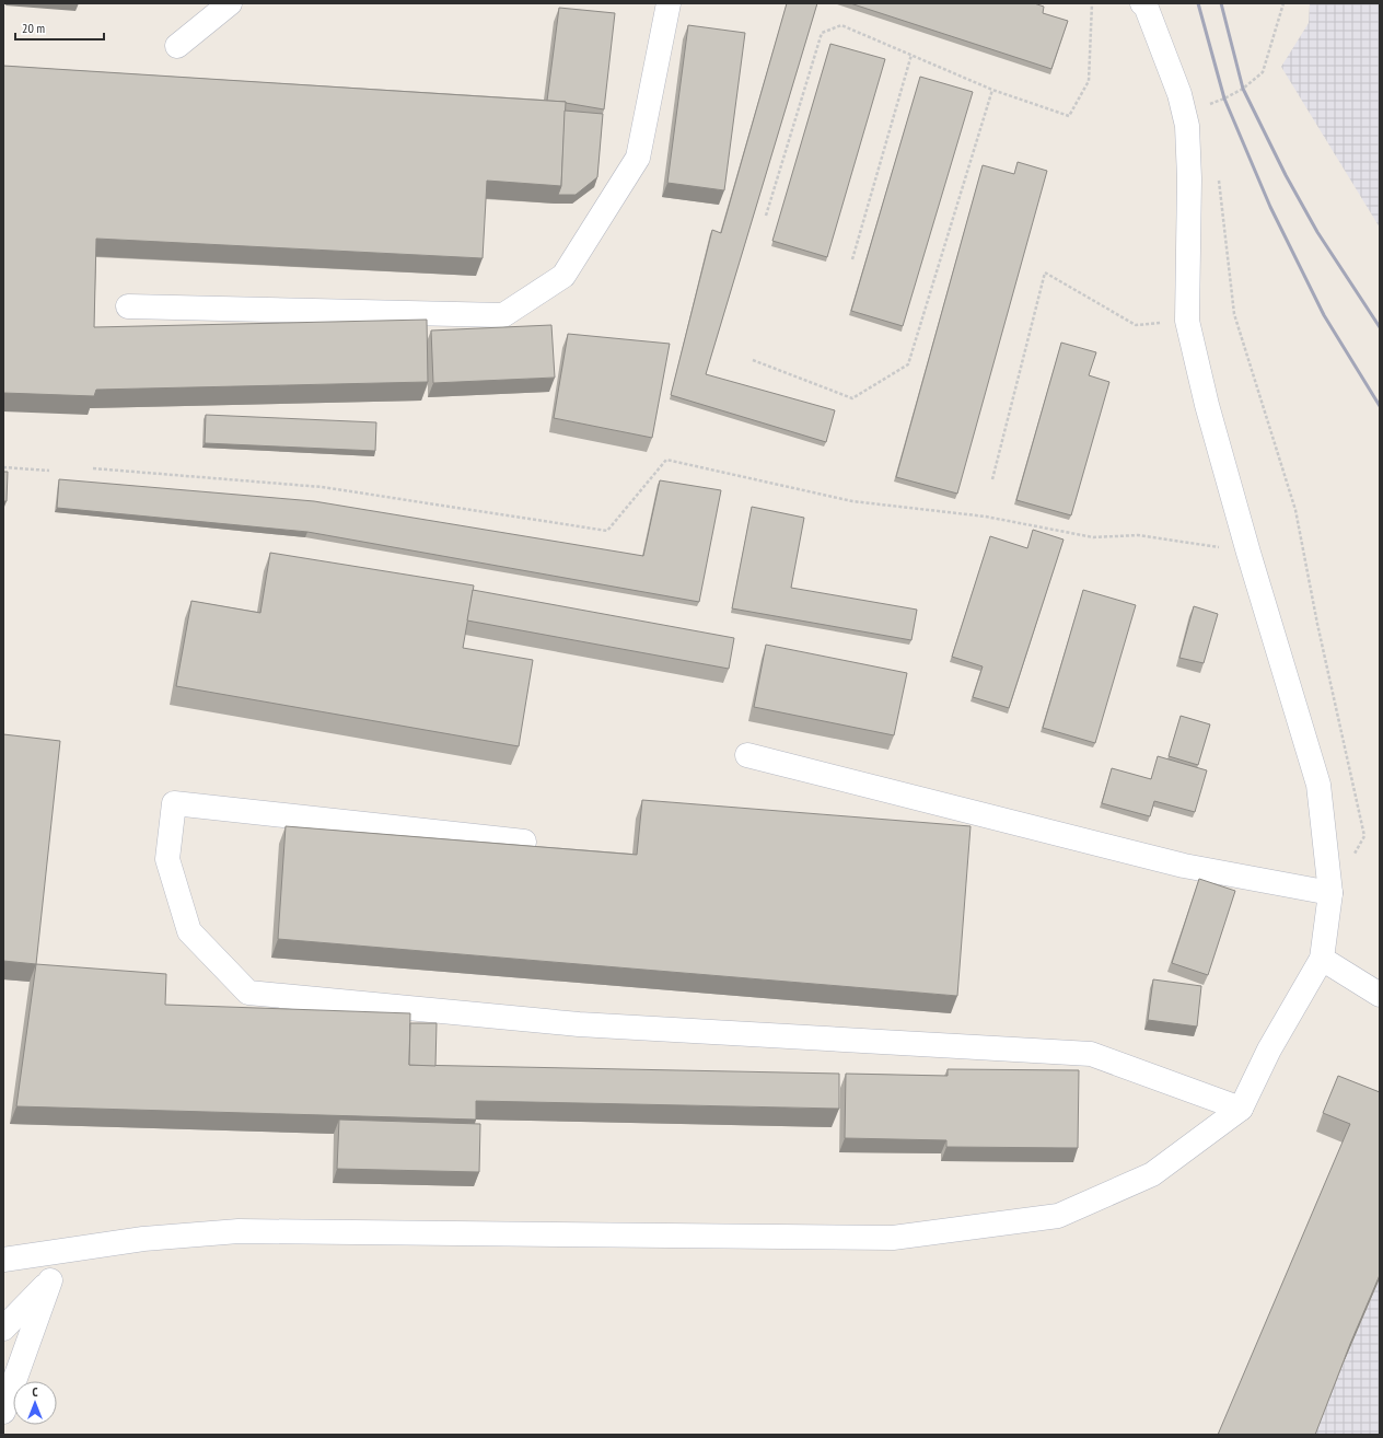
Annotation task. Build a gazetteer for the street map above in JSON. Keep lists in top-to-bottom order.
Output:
{
  "scale_bar": "20 m",
  "north": "top"
}
